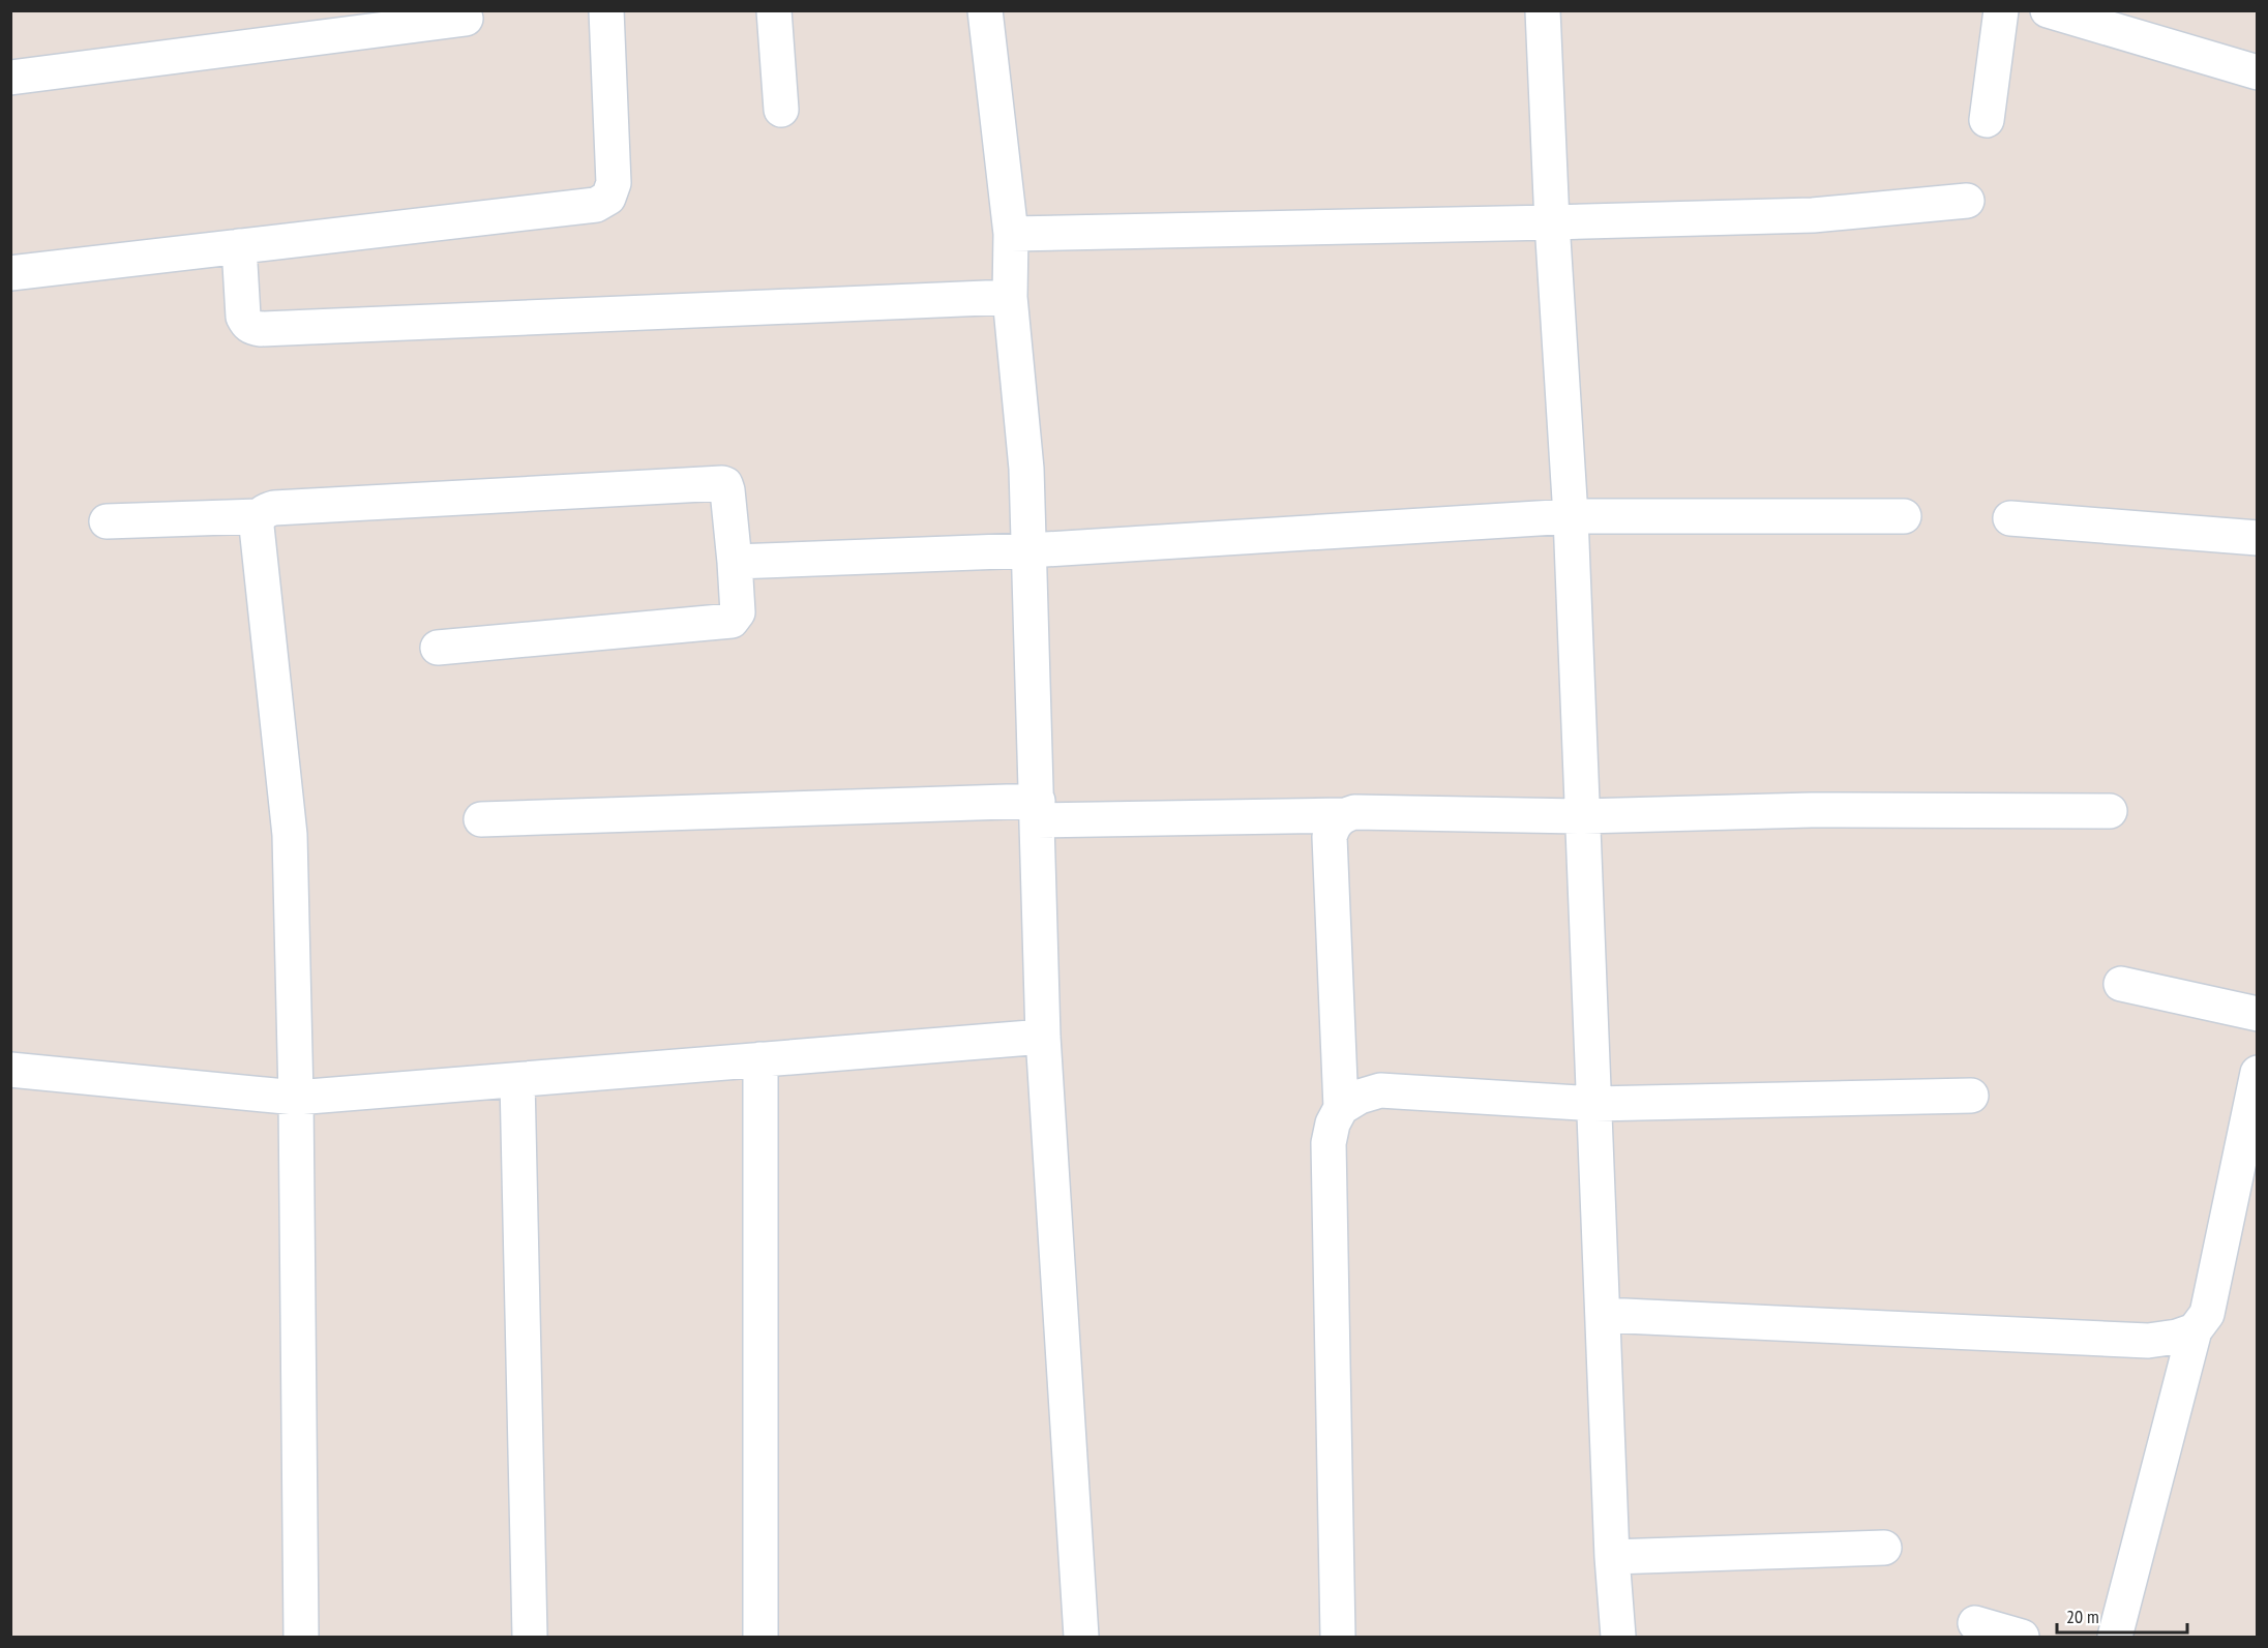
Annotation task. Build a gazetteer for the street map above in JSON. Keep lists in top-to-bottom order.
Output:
{
  "scale_bar": "20 m"
}
